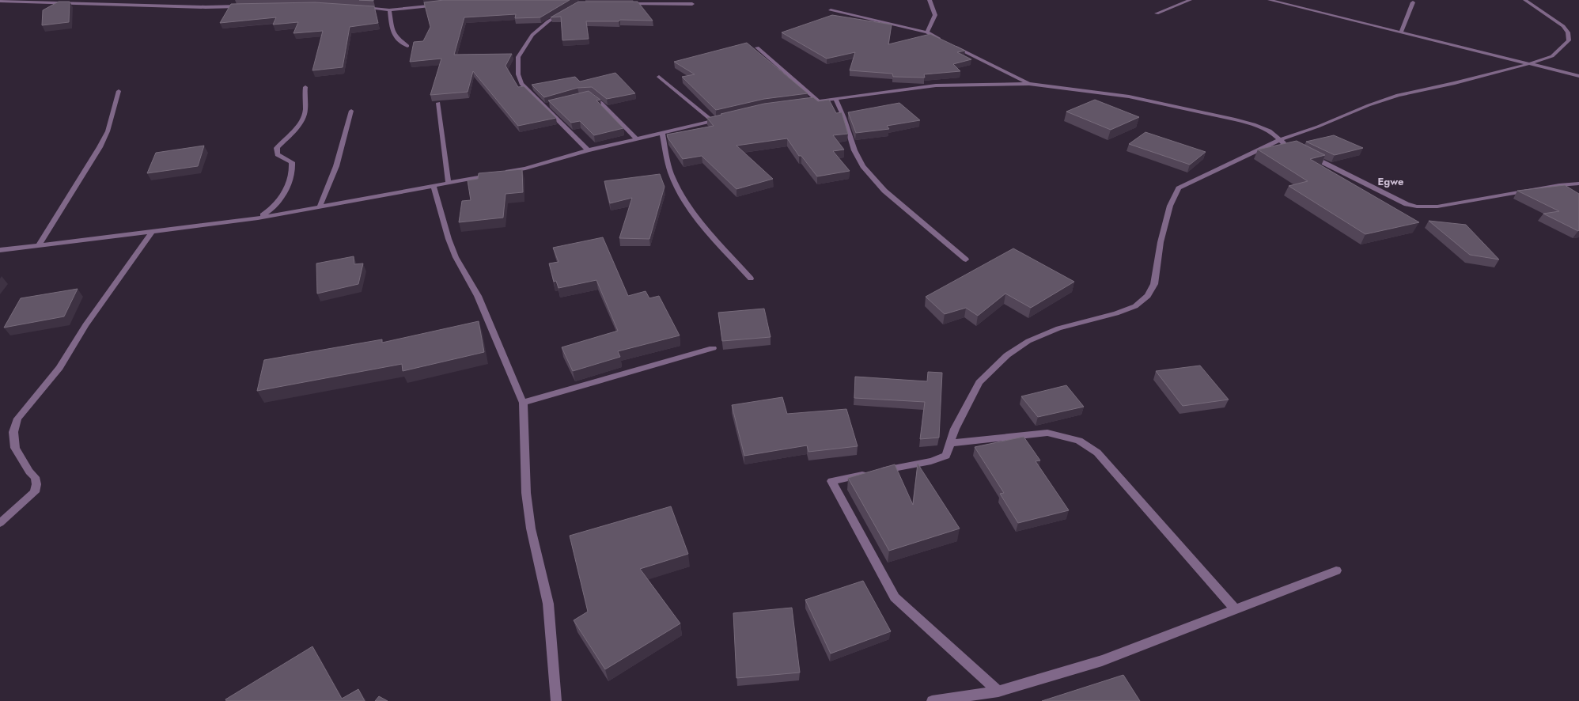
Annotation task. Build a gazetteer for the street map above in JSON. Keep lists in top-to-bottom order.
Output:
{
  "districts": ["Egwe"]
}
